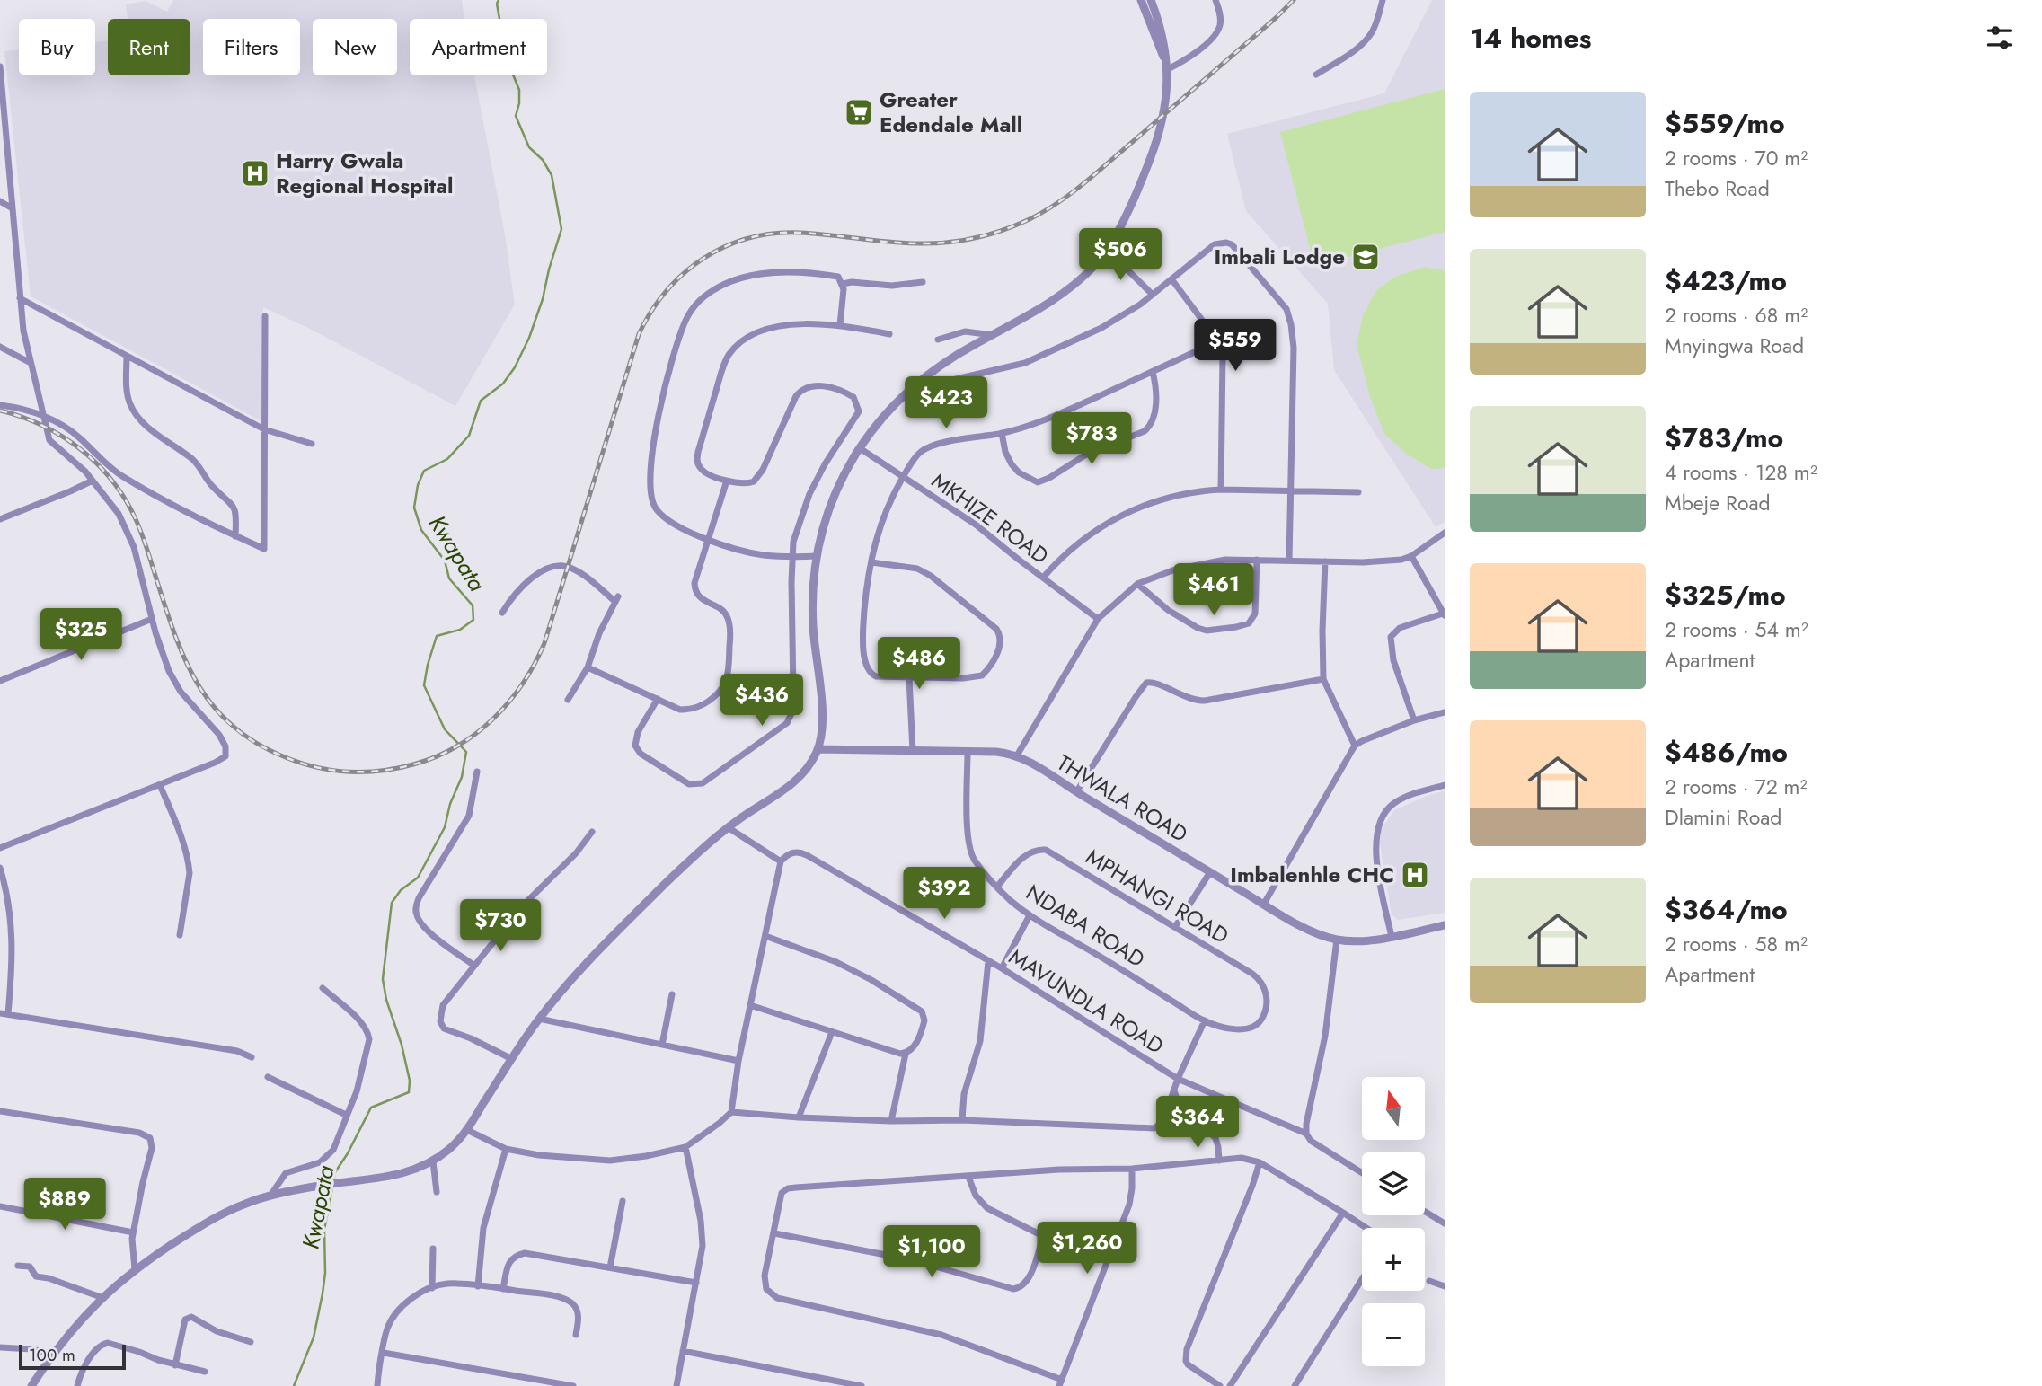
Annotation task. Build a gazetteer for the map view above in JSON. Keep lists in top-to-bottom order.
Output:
{
  "streets": {
    "street": [
      "MKHIZE ROAD",
      "THWALA ROAD",
      "MPHANGI ROAD",
      "NDABA ROAD",
      "MAVUNDLA ROAD"
    ]
  },
  "crossings": [
    ["THWALA ROAD", "NDABA ROAD"],
    ["MPHANGI ROAD", "NDABA ROAD"]
  ],
  "water": ["Kwapata"],
  "places": {
    "supermarket": ["Greater Edendale Mall"],
    "hospital": ["Harry Gwala Regional Hospital", "Imbalenhle CHC"],
    "school or university": ["Imbali Lodge"]
  },
  "scale_bar": "100 m",
  "north": "top",
  "page": {
    "heading": "14 homes",
    "chip": [
      "Buy",
      "Rent",
      "Filters",
      "New",
      "Apartment"
    ],
    "list": [
      {
        "name": "$559/mo",
        "note": "2 rooms · 70 m² · Thebo Road"
      },
      {
        "name": "$423/mo",
        "note": "2 rooms · 68 m² · Mnyingwa Road"
      },
      {
        "name": "$783/mo",
        "note": "4 rooms · 128 m² · Mbeje Road"
      },
      {
        "name": "$325/mo",
        "note": "2 rooms · 54 m² · Apartment"
      },
      {
        "name": "$486/mo",
        "note": "2 rooms · 72 m² · Dlamini Road"
      },
      {
        "name": "$364/mo",
        "note": "2 rooms · 58 m² · Apartment"
      }
    ],
    "price": [
      "$506",
      "$559",
      "$423",
      "$783",
      "$461",
      "$325",
      "$486",
      "$436",
      "$392",
      "$730",
      "$364",
      "$889",
      "$1,260",
      "$1,100"
    ],
    "map_buttons": ["+", "−"],
    "scale": "100 m"
  }
}
